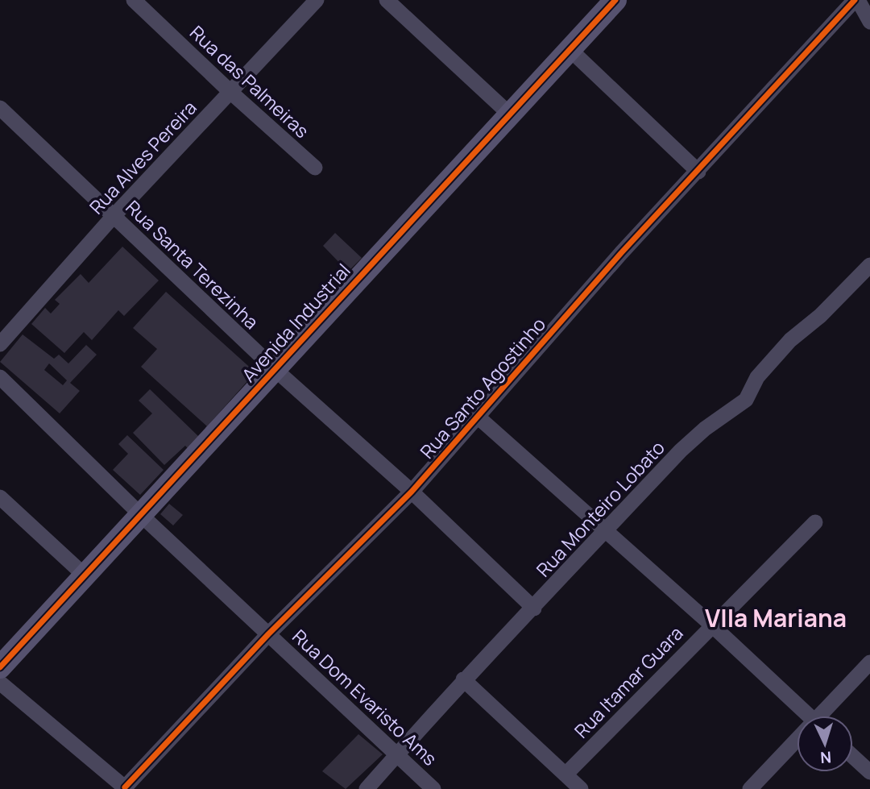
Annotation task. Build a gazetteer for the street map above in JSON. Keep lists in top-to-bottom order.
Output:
{
  "streets": {
    "street": [
      "Rua das Palmeiras",
      "Rua Alves Pereira",
      "Rua Santa Terezinha",
      "Avenida Industrial",
      "Rua Santo Agostinho",
      "Rua Monteiro Lobato",
      "Rua Itamar Guara",
      "Rua Dom Evaristo Ams"
    ]
  },
  "crossings": [
    ["Rua das Palmeiras", "Rua Alves Pereira"],
    ["Rua Alves Pereira", "Rua Santa Terezinha"],
    ["Rua Santa Terezinha", "Avenida Industrial"],
    ["Rua Santa Terezinha", "Rua Santo Agostinho"],
    ["Rua Santa Terezinha", "Rua Monteiro Lobato"],
    ["Avenida Industrial", "Rua Dom Evaristo Ams"],
    ["Rua Santo Agostinho", "Rua Dom Evaristo Ams"],
    ["Rua Monteiro Lobato", "Rua Dom Evaristo Ams"]
  ],
  "districts": ["VIla Mariana"],
  "north": "bottom"
}
